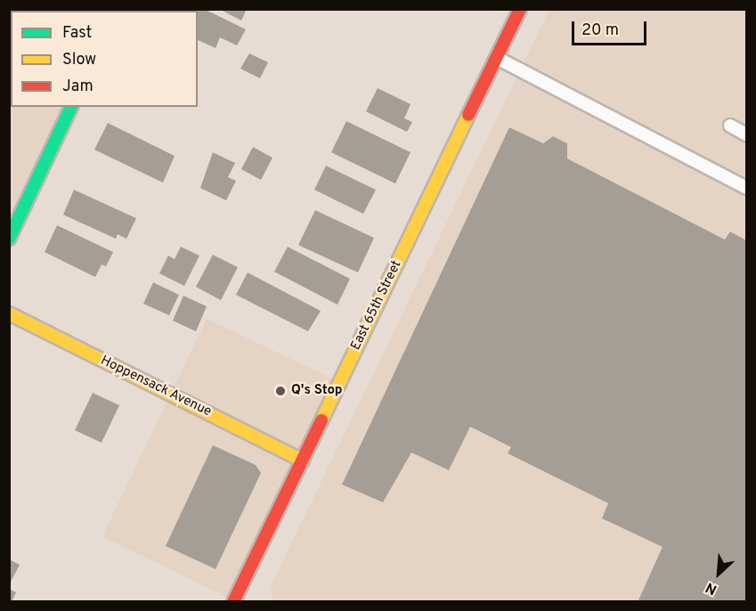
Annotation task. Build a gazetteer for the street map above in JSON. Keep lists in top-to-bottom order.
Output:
{
  "streets": {
    "street": ["East 65th Street", "Hoppensack Avenue"]
  },
  "crossings": [
    ["East 65th Street", "Hoppensack Avenue"]
  ],
  "places": ["Q's Stop"],
  "legend": ["Fast", "Slow", "Jam"],
  "scale_bar": "20 m",
  "north": "bottom left"
}
